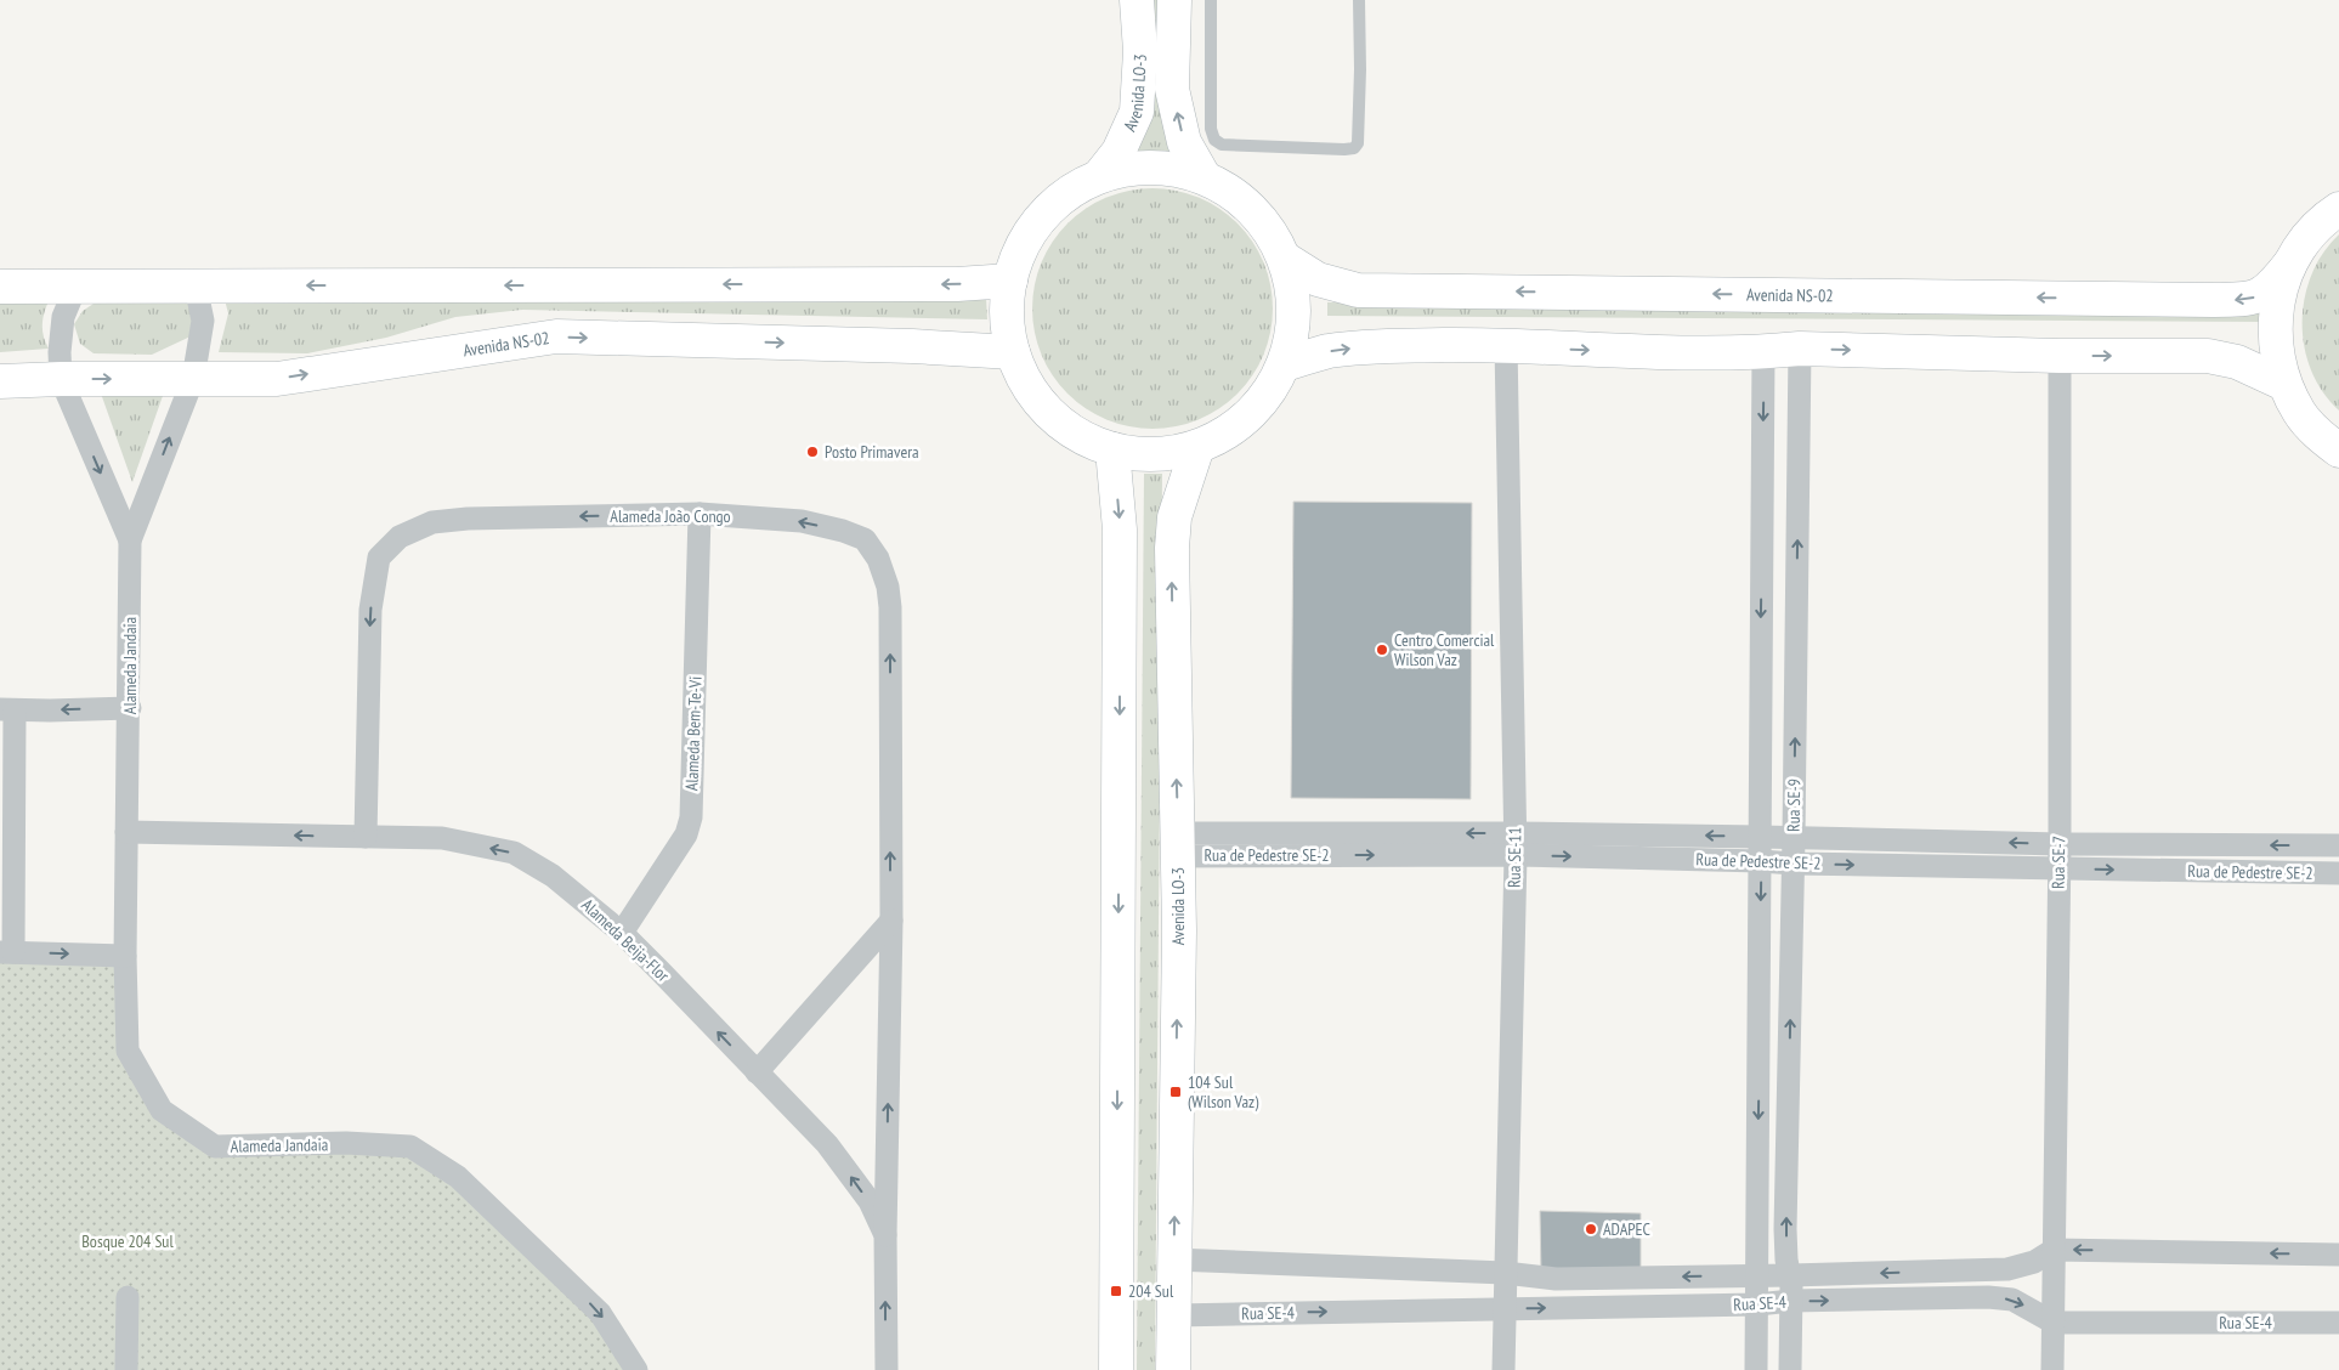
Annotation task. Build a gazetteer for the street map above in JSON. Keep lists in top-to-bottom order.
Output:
{
  "streets": {
    "street": [
      "Avenida LO-3",
      "Avenida NS-02",
      "Alameda João Congo",
      "Alameda Jandaia",
      "Alameda Bem-Te-Vi",
      "Rua SE-9",
      "Rua de Pedestre SE-2",
      "Rua SE-11",
      "Rua SE-7",
      "Alameda Beija-Flor",
      "Rua SE-4"
    ]
  },
  "crossings": [
    ["Avenida LO-3", "Rua de Pedestre SE-2"],
    ["Avenida LO-3", "Rua SE-4"],
    ["Avenida NS-02", "Alameda Jandaia"],
    ["Alameda João Congo", "Alameda Bem-Te-Vi"],
    ["Alameda João Congo", "Alameda Beija-Flor"],
    ["Alameda Jandaia", "Alameda Beija-Flor"],
    ["Alameda Bem-Te-Vi", "Alameda Beija-Flor"],
    ["Rua SE-9", "Rua de Pedestre SE-2"],
    ["Rua SE-9", "Rua SE-4"],
    ["Rua de Pedestre SE-2", "Rua SE-11"],
    ["Rua de Pedestre SE-2", "Rua SE-7"],
    ["Rua SE-11", "Rua SE-4"],
    ["Rua SE-7", "Rua SE-4"]
  ],
  "one_way": ["Alameda Beija-Flor"],
  "parks": ["Bosque 204 Sul"],
  "places": {
    "other": ["Posto Primavera", "Centro Comercial Wilson Vaz", "ADAPEC"],
    "transit": ["104 Sul (Wilson Vaz)", "204 Sul"]
  }
}
